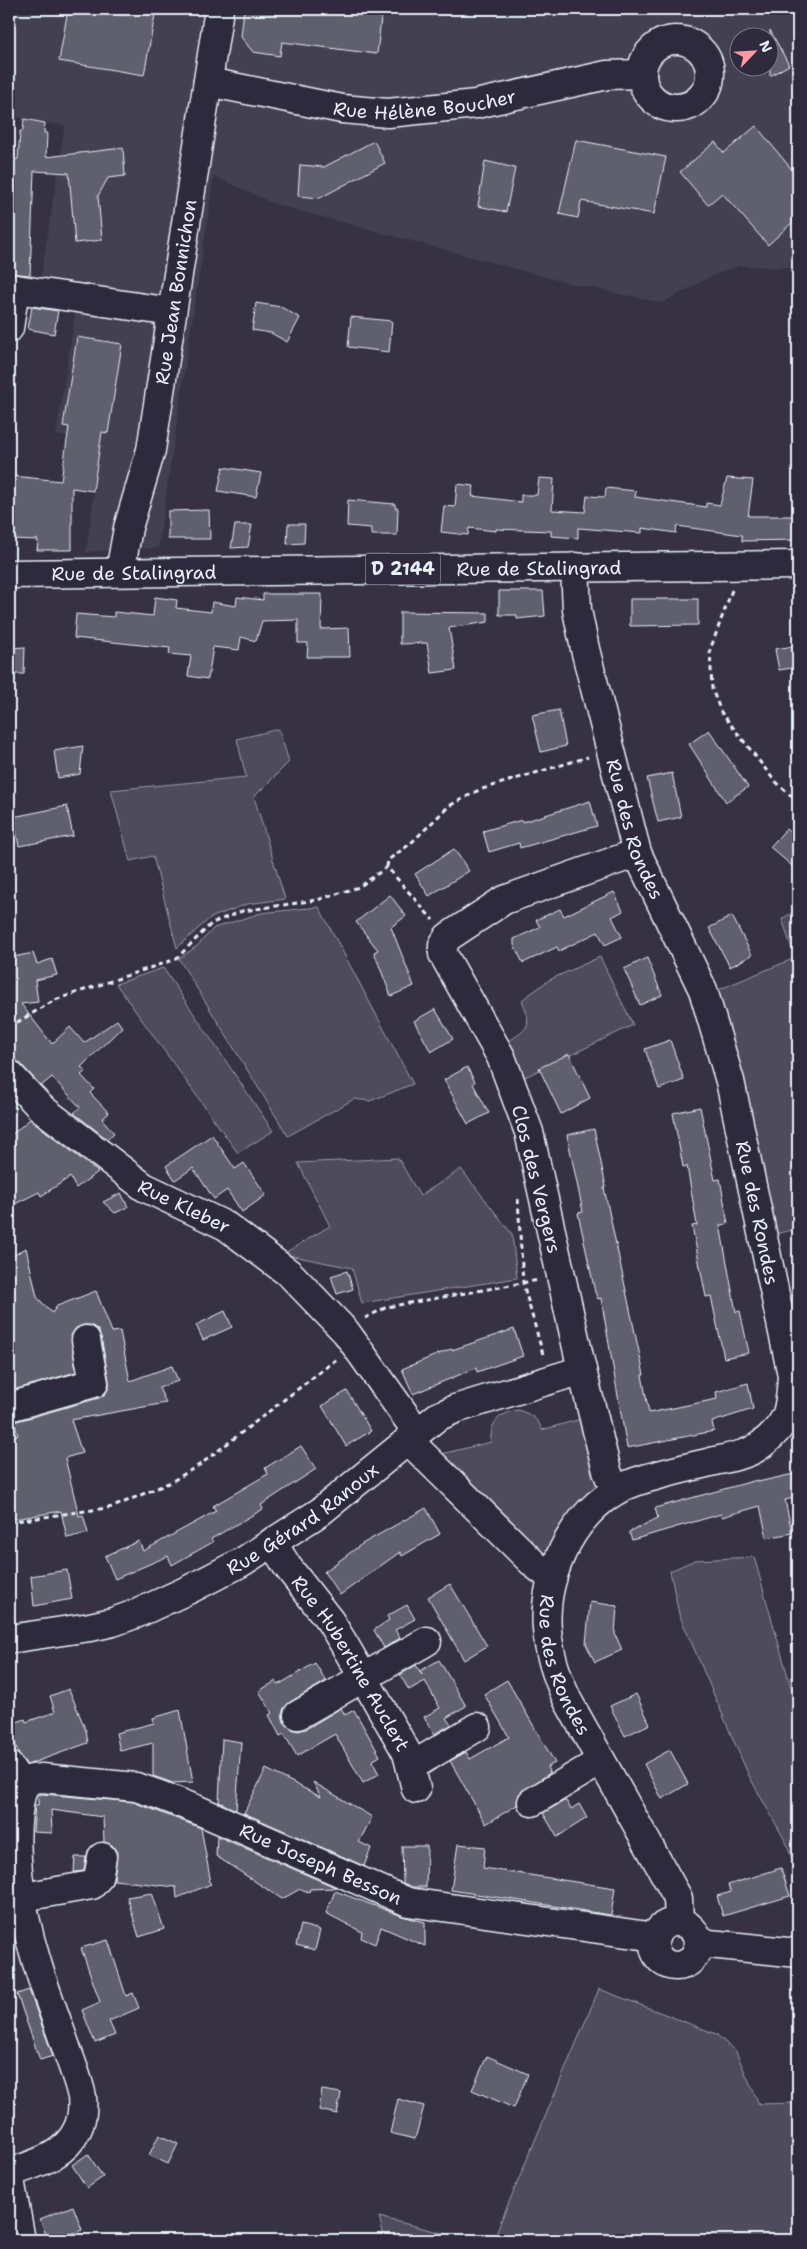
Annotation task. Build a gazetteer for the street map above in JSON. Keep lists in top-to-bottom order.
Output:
{
  "streets": {
    "street": [
      "Rue Hélène Boucher",
      "Rue Jean Bonnichon",
      "Rue de Stalingrad",
      "D 2144",
      "Rue des Rondes",
      "Clos des Vergers",
      "Rue Kleber",
      "Rue Gérard Ranoux",
      "Rue Hubertine Auclert",
      "Rue Joseph Besson"
    ]
  },
  "crossings": [
    ["Rue Hélène Boucher", "Rue Jean Bonnichon"],
    ["Rue Jean Bonnichon", "Rue de Stalingrad"],
    ["Rue de Stalingrad", "Rue des Rondes"],
    ["Rue des Rondes", "Clos des Vergers"],
    ["Rue des Rondes", "Rue Kleber"],
    ["Rue des Rondes", "Rue Joseph Besson"],
    ["Clos des Vergers", "Rue Gérard Ranoux"],
    ["Rue Kleber", "Rue Gérard Ranoux"],
    ["Rue Gérard Ranoux", "Rue Hubertine Auclert"]
  ],
  "north": "top right"
}
